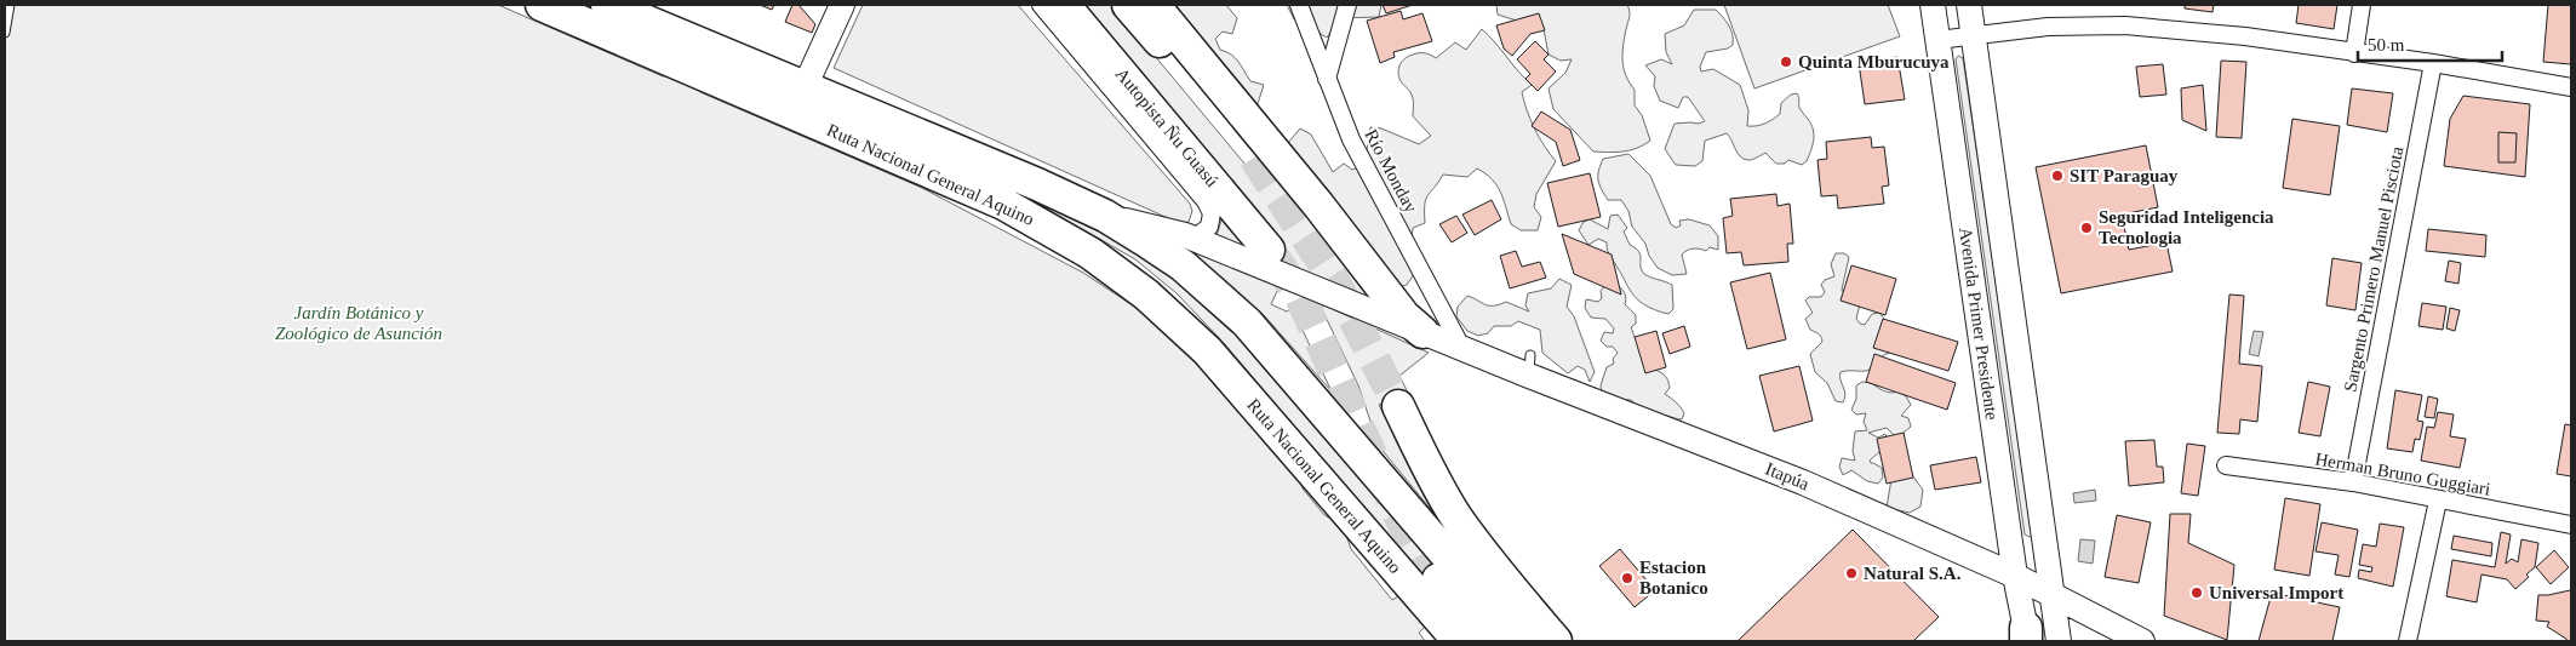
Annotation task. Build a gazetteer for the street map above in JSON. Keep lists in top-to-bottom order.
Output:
{
  "streets": {
    "highway": ["Autopista Ñu Guasú", "Ruta Nacional General Aquino"],
    "main road": ["Avenida Primer Presidente", "Itapúa"],
    "street": ["Río Monday", "Sargento Primero Manuel Pisciota", "Herman Bruno Guggiari"]
  },
  "crossings": [
    ["Río Monday", "Itapúa"],
    ["Ruta Nacional General Aquino", "Itapúa"],
    ["Sargento Primero Manuel Pisciota", "Herman Bruno Guggiari"],
    ["Avenida Primer Presidente", "Itapúa"]
  ],
  "parks": ["Jardín Botánico y Zoológico de Asunción"],
  "places": [
    "Quinta Mburucuya",
    "SIT Paraguay",
    "Seguridad Inteligencia Tecnologia",
    "Natural S.A.",
    "Estacion Botanico",
    "Universal Import"
  ],
  "scale_bar": "50 m"
}
